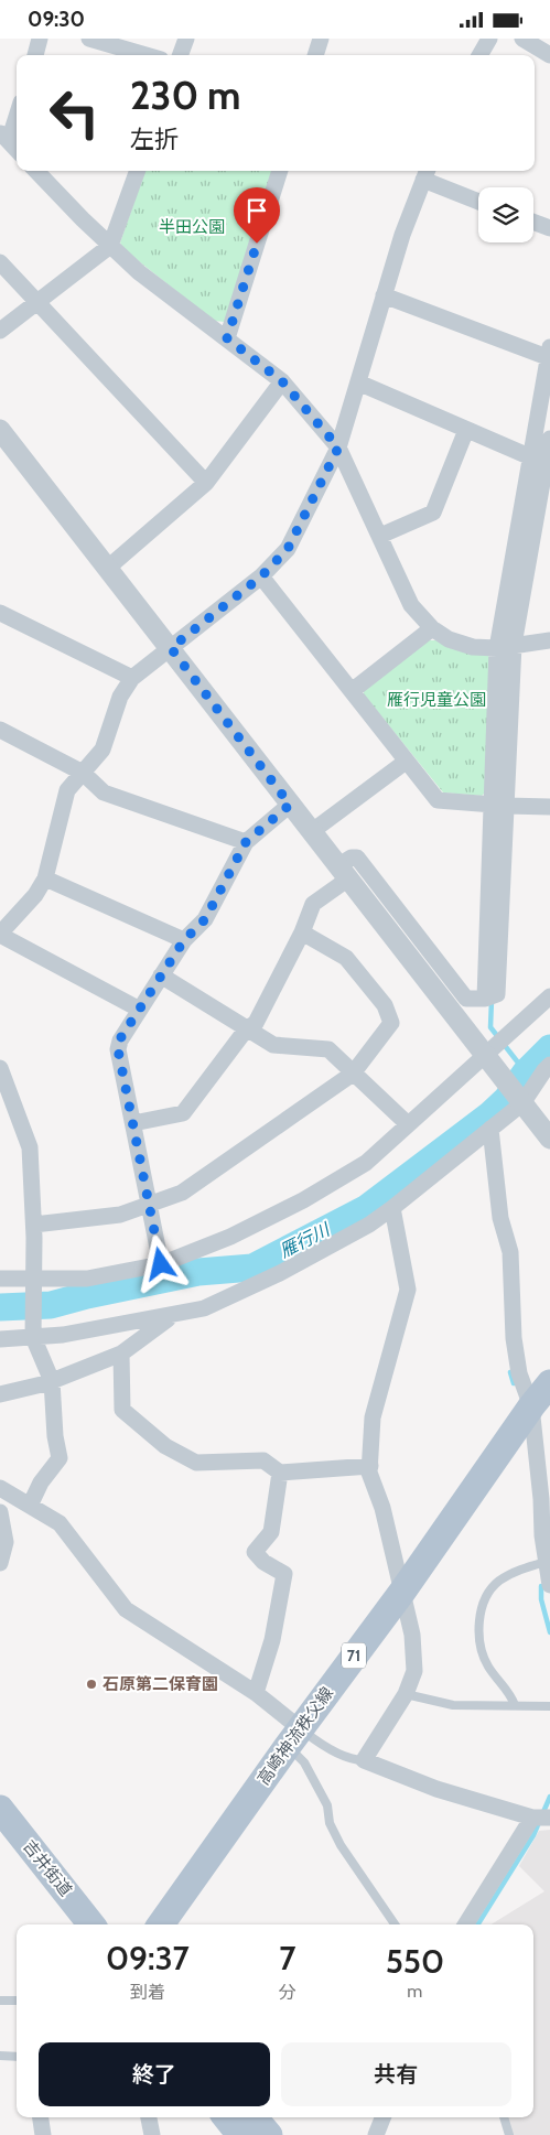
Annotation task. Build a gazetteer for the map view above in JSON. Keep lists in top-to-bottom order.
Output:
{
  "streets": {
    "main road": ["71", "高崎神流秩父線", "吉井街道"]
  },
  "water": ["雁行川"],
  "parks": ["半田公園", "雁行児童公園"],
  "places": ["石原第二保育園"],
  "page": {
    "status": "09:30",
    "turn": ["230 m", "左折"],
    "eta": [
      "09:37",
      "到着",
      "7",
      "分",
      "550",
      "m"
    ],
    "buttons": ["終了", "共有"]
  }
}
